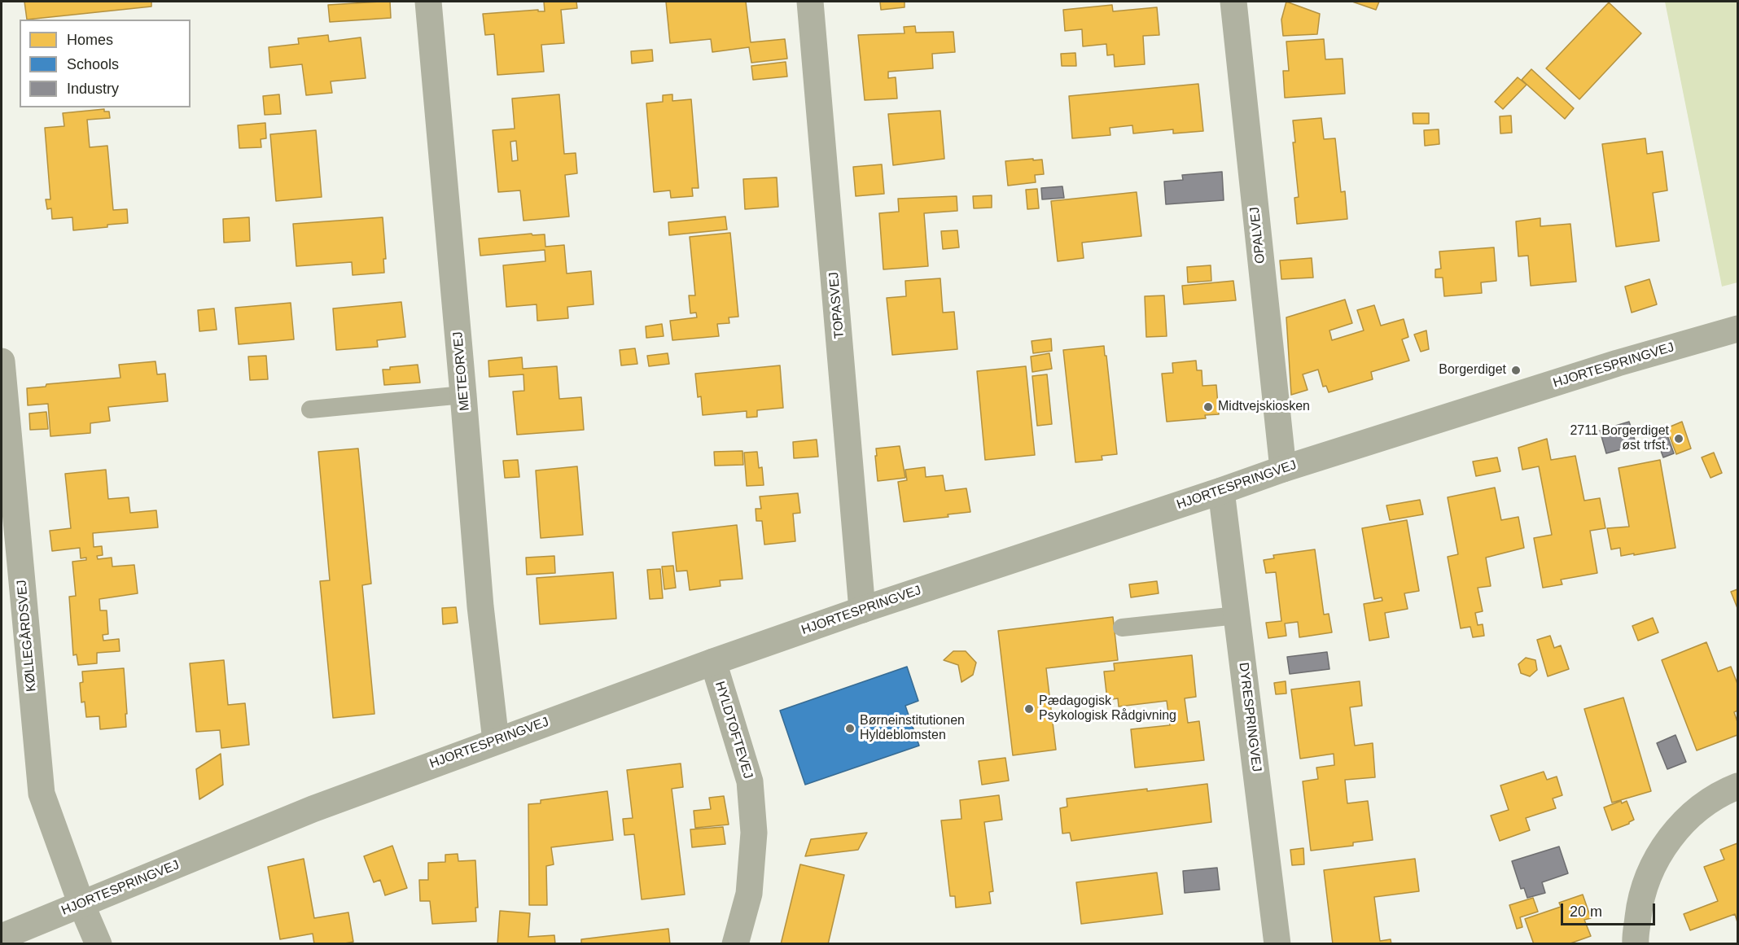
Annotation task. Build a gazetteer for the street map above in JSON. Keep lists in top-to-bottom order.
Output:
{
  "streets": {
    "street": [
      "OPALVEJ",
      "TOPASVEJ",
      "HJORTESPRINGVEJ",
      "METEORVEJ",
      "KØLLEGÅRDSVEJ",
      "DYRESPRINGVEJ",
      "HYLDTOFTEVEJ"
    ]
  },
  "crossings": [
    ["OPALVEJ", "HJORTESPRINGVEJ"],
    ["TOPASVEJ", "HJORTESPRINGVEJ"],
    ["HJORTESPRINGVEJ", "METEORVEJ"],
    ["HJORTESPRINGVEJ", "KØLLEGÅRDSVEJ"],
    ["HJORTESPRINGVEJ", "DYRESPRINGVEJ"],
    ["HJORTESPRINGVEJ", "HYLDTOFTEVEJ"]
  ],
  "places": [
    "Borgerdiget",
    "Midtvejskiosken",
    "2711 Borgerdiget øst trfst.",
    "Pædagogisk Psykologisk Rådgivning",
    "Børneinstitutionen Hyldeblomsten"
  ],
  "legend": ["Homes", "Schools", "Industry"],
  "scale_bar": "20 m"
}
